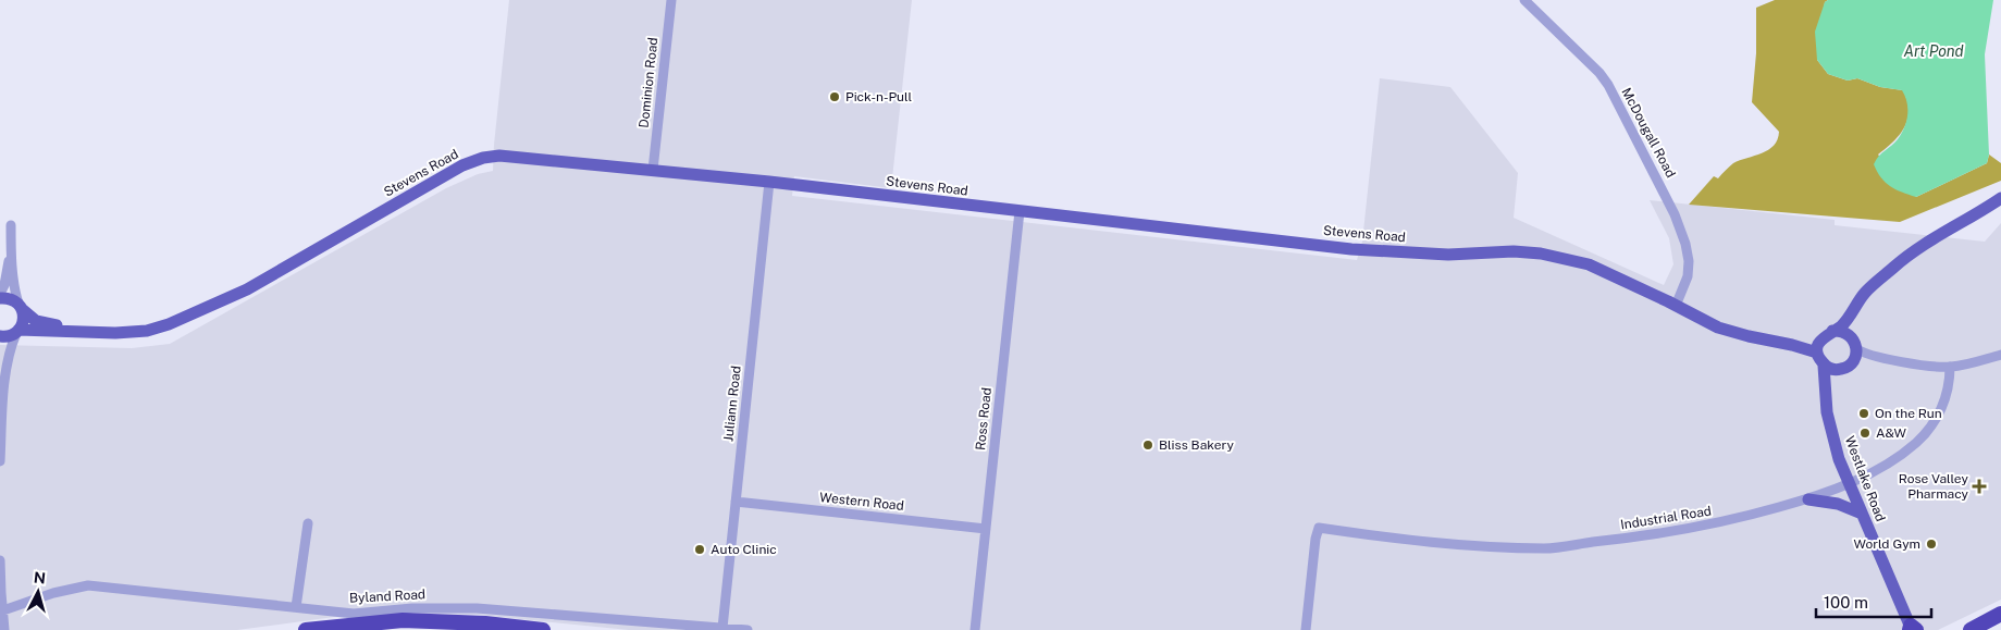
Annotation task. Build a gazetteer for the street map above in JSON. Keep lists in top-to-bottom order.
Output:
{
  "streets": {
    "main road": ["Stevens Road", "Westlake Road"],
    "street": [
      "Dominion Road",
      "McDougall Road",
      "Juliann Road",
      "Ross Road",
      "Western Road",
      "Industrial Road",
      "Byland Road"
    ]
  },
  "crossings": [
    ["Dominion Road", "Stevens Road"],
    ["McDougall Road", "Stevens Road"],
    ["Stevens Road", "Juliann Road"],
    ["Stevens Road", "Ross Road"],
    ["Stevens Road", "Westlake Road"],
    ["Juliann Road", "Western Road"],
    ["Juliann Road", "Byland Road"],
    ["Ross Road", "Western Road"],
    ["Westlake Road", "Industrial Road"]
  ],
  "water": ["Art Pond"],
  "places": {
    "other": [
      "Pick-n-Pull",
      "On the Run",
      "A&W",
      "Bliss Bakery",
      "World Gym",
      "Auto Clinic"
    ],
    "health": ["Rose Valley Pharmacy"]
  },
  "scale_bar": "100 m",
  "north": "top"
}
